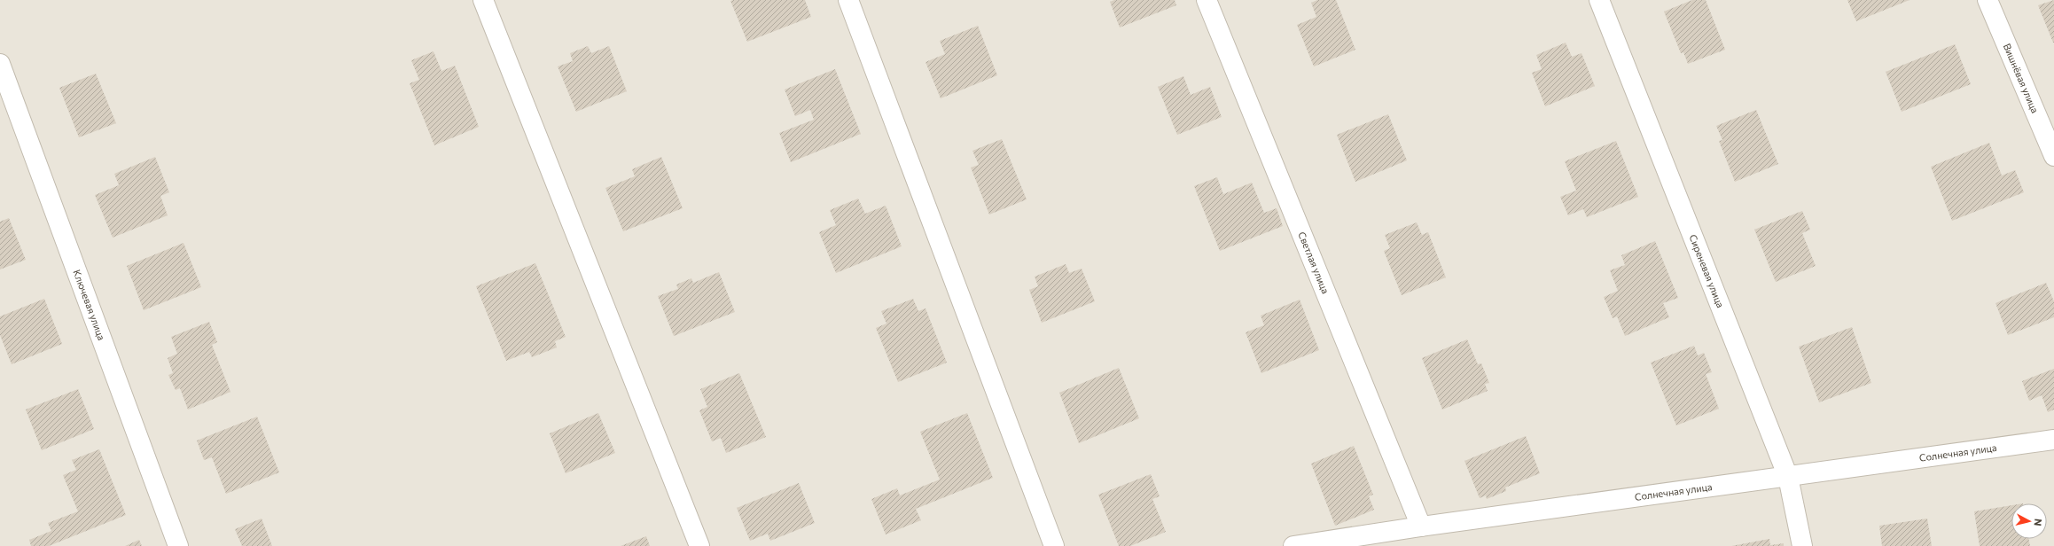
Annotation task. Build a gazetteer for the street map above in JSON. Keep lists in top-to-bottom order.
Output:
{
  "streets": {
    "street": [
      "Вишнёвая улица",
      "Светлая улица",
      "Сиреневая улица",
      "Ключевая улица",
      "Солнечная улица"
    ]
  },
  "crossings": [
    ["Светлая улица", "Солнечная улица"],
    ["Сиреневая улица", "Солнечная улица"]
  ],
  "north": "right"
}
